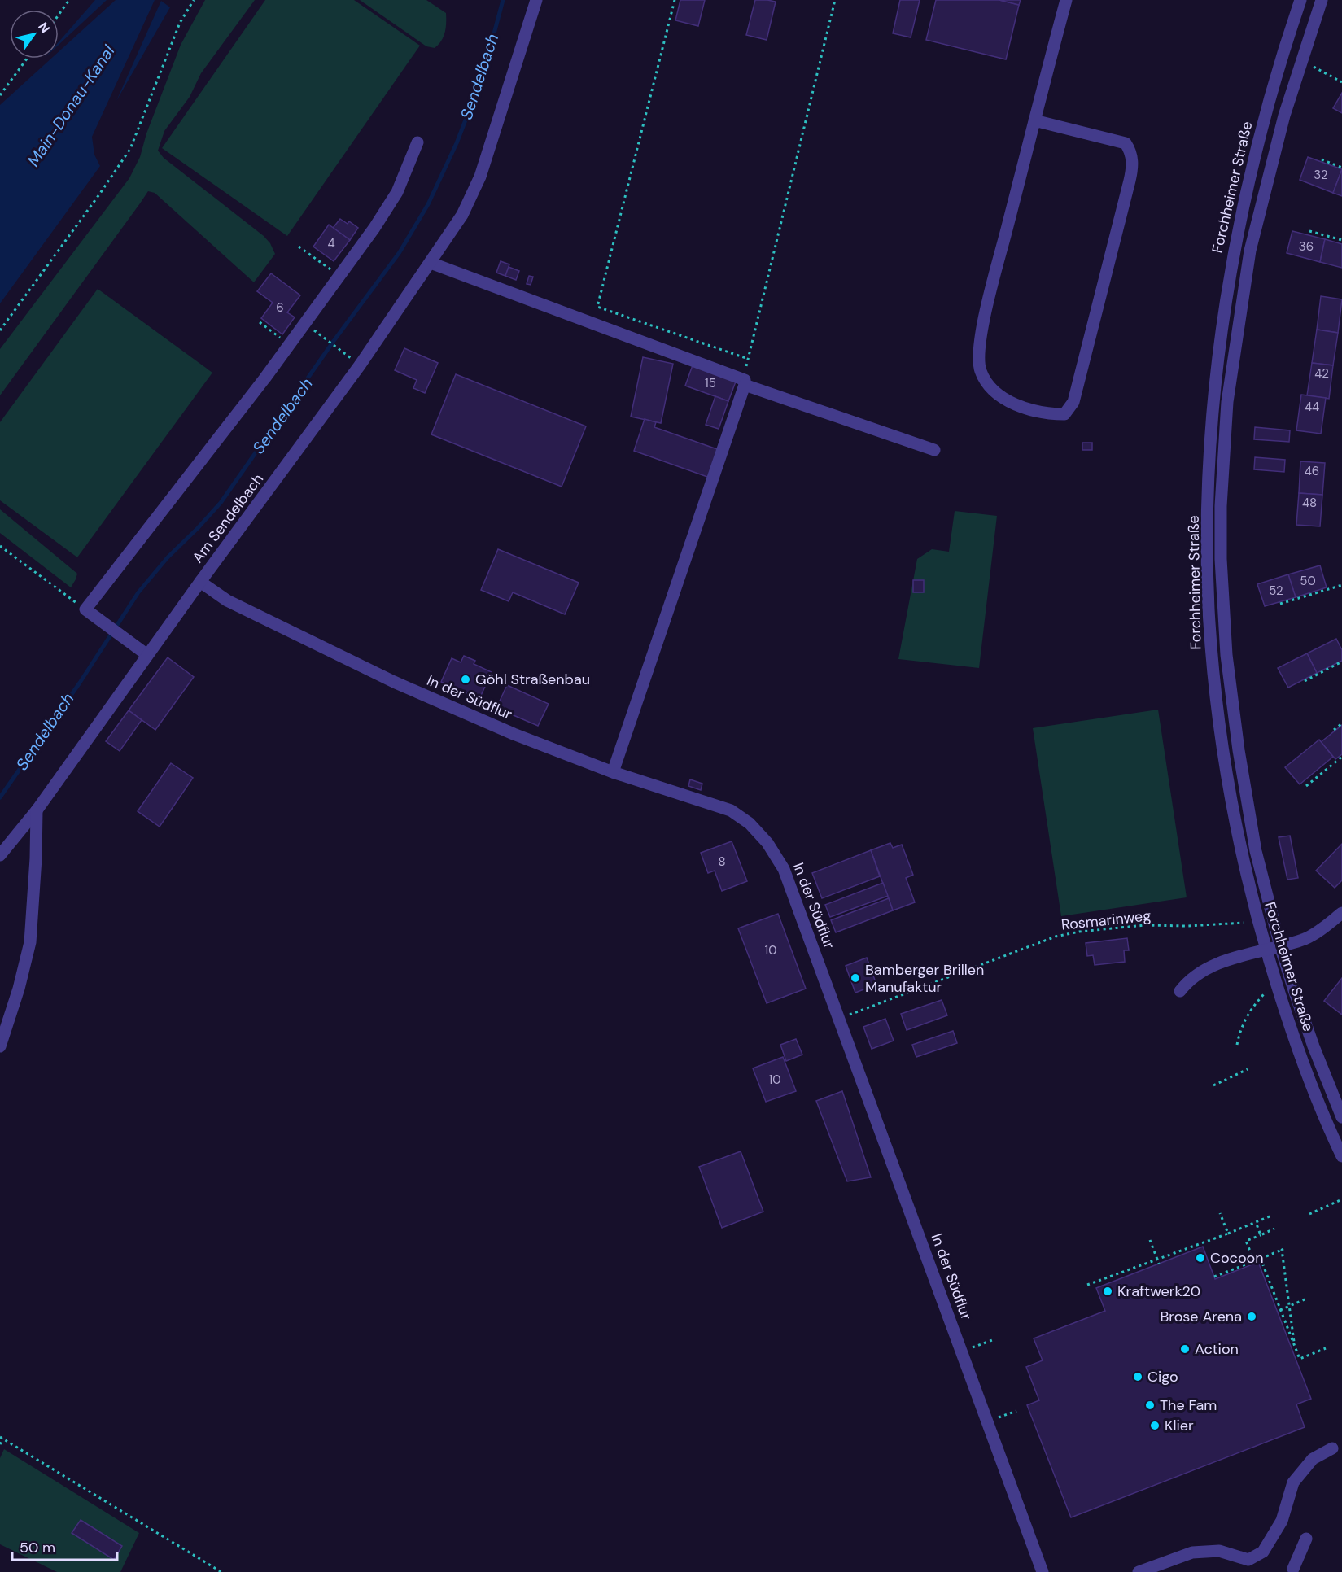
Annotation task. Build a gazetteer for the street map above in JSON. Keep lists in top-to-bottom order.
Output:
{
  "streets": {
    "street": ["Forchheimer Straße", "Am Sendelbach", "In der Südflur"],
    "path": ["Rosmarinweg"]
  },
  "crossings": [
    ["Am Sendelbach", "In der Südflur"],
    ["In der Südflur", "Rosmarinweg"]
  ],
  "water": ["Sendelbach", "Main-Donau-Kanal"],
  "places": [
    "Göhl Straßenbau",
    "Bamberger Brillen Manufaktur",
    "Cocoon",
    "Kraftwerk20",
    "Brose Arena",
    "Action",
    "Cigo",
    "The Fam",
    "Klier"
  ],
  "house_numbers": [
    "32",
    "4",
    "36",
    "6",
    "42",
    "15",
    "44",
    "46",
    "48",
    "50",
    "52",
    "8",
    "10",
    "10"
  ],
  "scale_bar": "50 m",
  "north": "top right"
}
